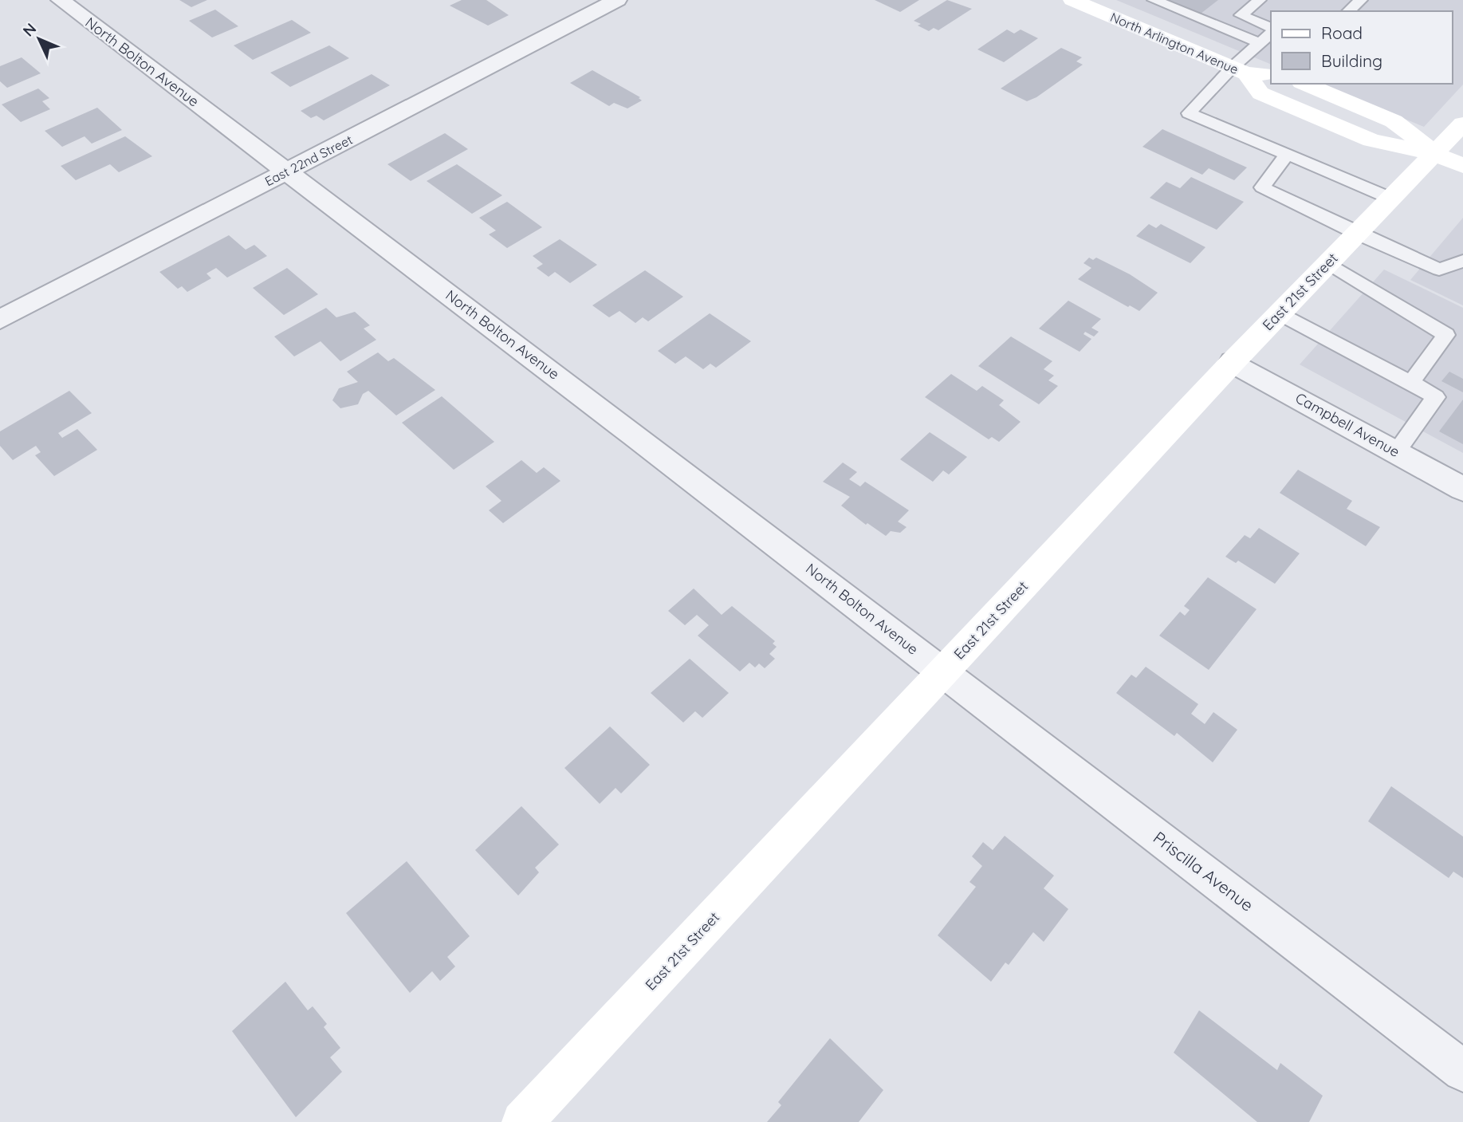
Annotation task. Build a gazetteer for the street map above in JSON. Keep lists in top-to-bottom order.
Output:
{
  "streets": {
    "main road": ["North Arlington Avenue", "East 21st Street"],
    "street": [
      "North Bolton Avenue",
      "East 22nd Street",
      "Campbell Avenue",
      "Priscilla Avenue"
    ]
  },
  "crossings": [
    ["North Arlington Avenue", "East 21st Street"],
    ["North Bolton Avenue", "East 22nd Street"],
    ["North Bolton Avenue", "East 21st Street"],
    ["North Bolton Avenue", "Priscilla Avenue"],
    ["East 21st Street", "Campbell Avenue"],
    ["East 21st Street", "Priscilla Avenue"]
  ],
  "legend": ["Road", "Building"],
  "north": "top left"
}
